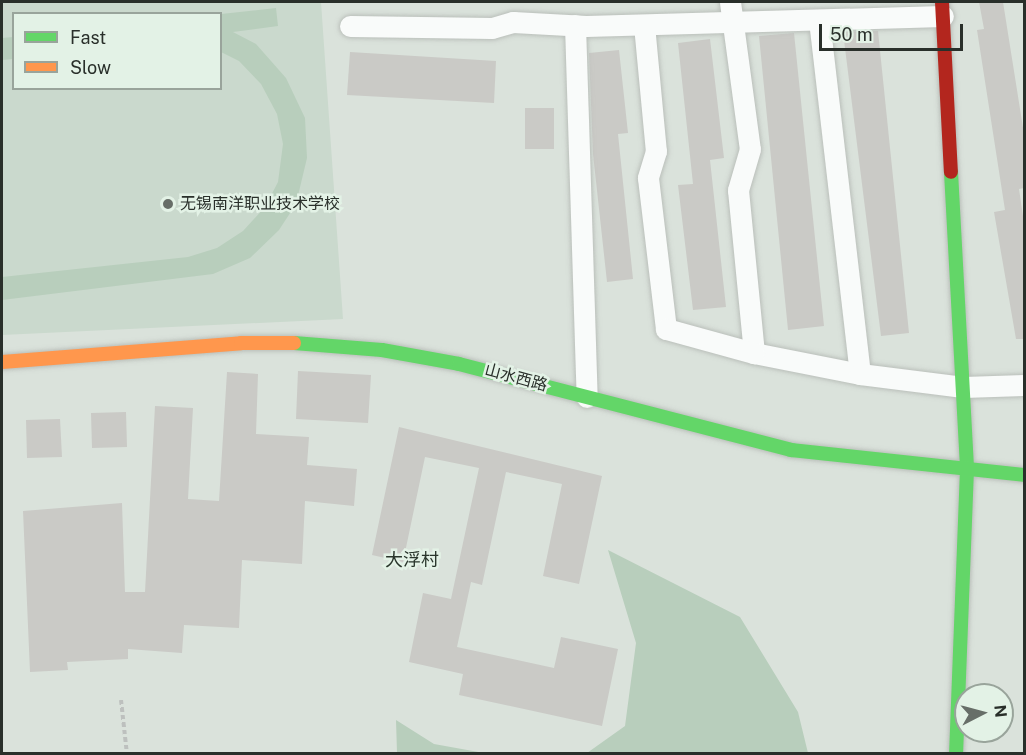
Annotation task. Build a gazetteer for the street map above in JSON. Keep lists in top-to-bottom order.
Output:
{
  "streets": {
    "street": ["山水西路"]
  },
  "districts": ["大浮村"],
  "places": ["无锡南洋职业技术学校"],
  "legend": ["Fast", "Slow"],
  "scale_bar": "50 m",
  "north": "right"
}
